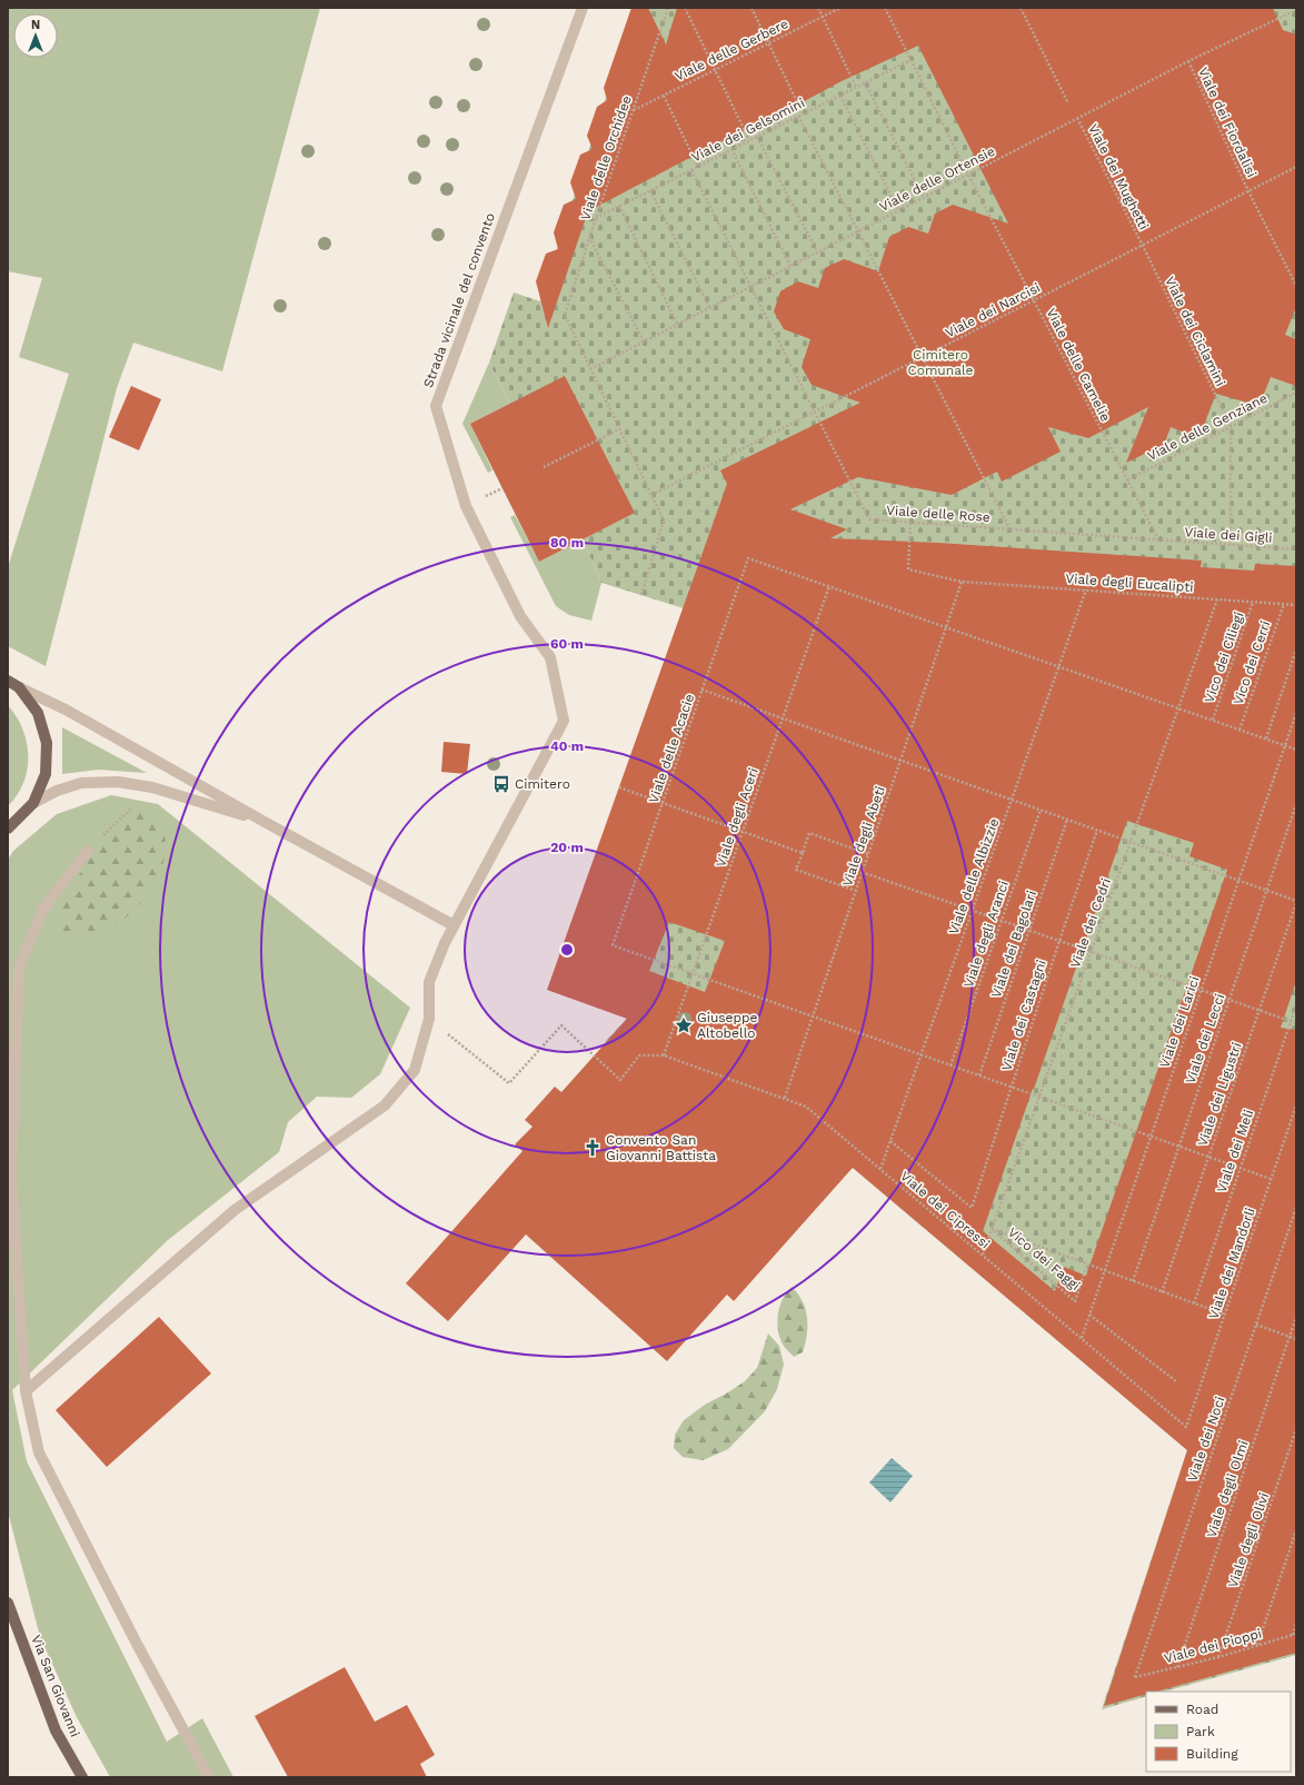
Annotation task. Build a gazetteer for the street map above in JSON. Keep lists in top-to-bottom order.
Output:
{
  "streets": {
    "main road": ["Via San Giovanni"],
    "street": ["Strada vicinale del convento"],
    "path": [
      "Viale delle Gerbere",
      "Viale dei Fiordalisi",
      "Viale dei Gelsomini",
      "Viale delle Orchidee",
      "Viale dei Mughetti",
      "Viale delle Ortensie",
      "Viale dei Narcisi",
      "Viale dei Ciclamini",
      "Viale delle Camelie",
      "Viale delle Genziane",
      "Viale delle Rose",
      "Viale dei Gigli",
      "Viale degli Eucalipti",
      "Vico dei Ciliegi",
      "Vico dei Cerri",
      "Viale delle Acacie",
      "Viale degli Aceri",
      "Viale degli Abeti",
      "Viale delle Albizzie",
      "Viale dei Cedri",
      "Viale degli Aranci",
      "Viale dei Bagolari",
      "Viale dei Castagni",
      "Viale dei Larici",
      "Viale dei Lecci",
      "Viale dei Ligustri",
      "Viale dei Meli",
      "Viale dei Cipressi",
      "Vico dei Faggi",
      "Viale dei Mandorli",
      "Viale dei Noci",
      "Viale degli Olmi",
      "Viale degli Olivi",
      "Viale dei Pioppi"
    ]
  },
  "crossings": [
    ["Viale delle Gerbere", "Viale delle Orchidee"],
    ["Viale dei Fiordalisi", "Viale delle Ortensie"],
    ["Viale dei Fiordalisi", "Viale dei Narcisi"],
    ["Viale dei Gelsomini", "Viale delle Orchidee"],
    ["Viale dei Gelsomini", "Viale delle Camelie"],
    ["Viale dei Gelsomini", "Viale delle Rose"],
    ["Viale delle Orchidee", "Viale delle Ortensie"],
    ["Viale dei Mughetti", "Viale delle Ortensie"],
    ["Viale dei Mughetti", "Viale dei Narcisi"],
    ["Viale dei Mughetti", "Viale dei Ciclamini"],
    ["Viale delle Ortensie", "Viale delle Camelie"],
    ["Viale delle Ortensie", "Viale delle Rose"],
    ["Viale dei Narcisi", "Viale dei Ciclamini"],
    ["Viale dei Narcisi", "Viale delle Camelie"],
    ["Viale dei Narcisi", "Viale delle Rose"],
    ["Viale dei Ciclamini", "Viale delle Genziane"],
    ["Viale delle Camelie", "Viale delle Genziane"],
    ["Viale delle Camelie", "Viale delle Rose"],
    ["Viale delle Camelie", "Viale dei Gigli"],
    ["Viale delle Rose", "Viale dei Gigli"],
    ["Viale delle Rose", "Viale degli Eucalipti"],
    ["Viale degli Eucalipti", "Vico dei Ciliegi"],
    ["Viale degli Eucalipti", "Vico dei Cerri"],
    ["Viale degli Eucalipti", "Viale degli Abeti"],
    ["Viale degli Eucalipti", "Viale delle Albizzie"],
    ["Viale degli Eucalipti", "Viale dei Cedri"],
    ["Viale delle Acacie", "Viale degli Aceri"],
    ["Viale degli Aceri", "Viale dei Cipressi"],
    ["Viale degli Abeti", "Viale dei Cipressi"],
    ["Viale delle Albizzie", "Viale dei Castagni"],
    ["Viale delle Albizzie", "Viale dei Cipressi"],
    ["Viale dei Cedri", "Viale dei Cipressi"],
    ["Viale dei Cedri", "Vico dei Faggi"],
    ["Viale dei Larici", "Viale dei Cipressi"],
    ["Viale dei Cipressi", "Viale dei Mandorli"],
    ["Viale dei Noci", "Viale dei Pioppi"],
    ["Viale degli Olmi", "Viale dei Pioppi"],
    ["Viale degli Olivi", "Viale dei Pioppi"]
  ],
  "parks": ["Cimitero Comunale"],
  "places": {
    "bus stop": ["Cimitero"],
    "place": ["Giuseppe Altobello"],
    "church": ["Convento San Giovanni Battista"]
  },
  "legend": ["Road", "Park", "Building"],
  "north": "top",
  "rings": [
    "80 m",
    "60 m",
    "40 m",
    "20 m"
  ]
}
